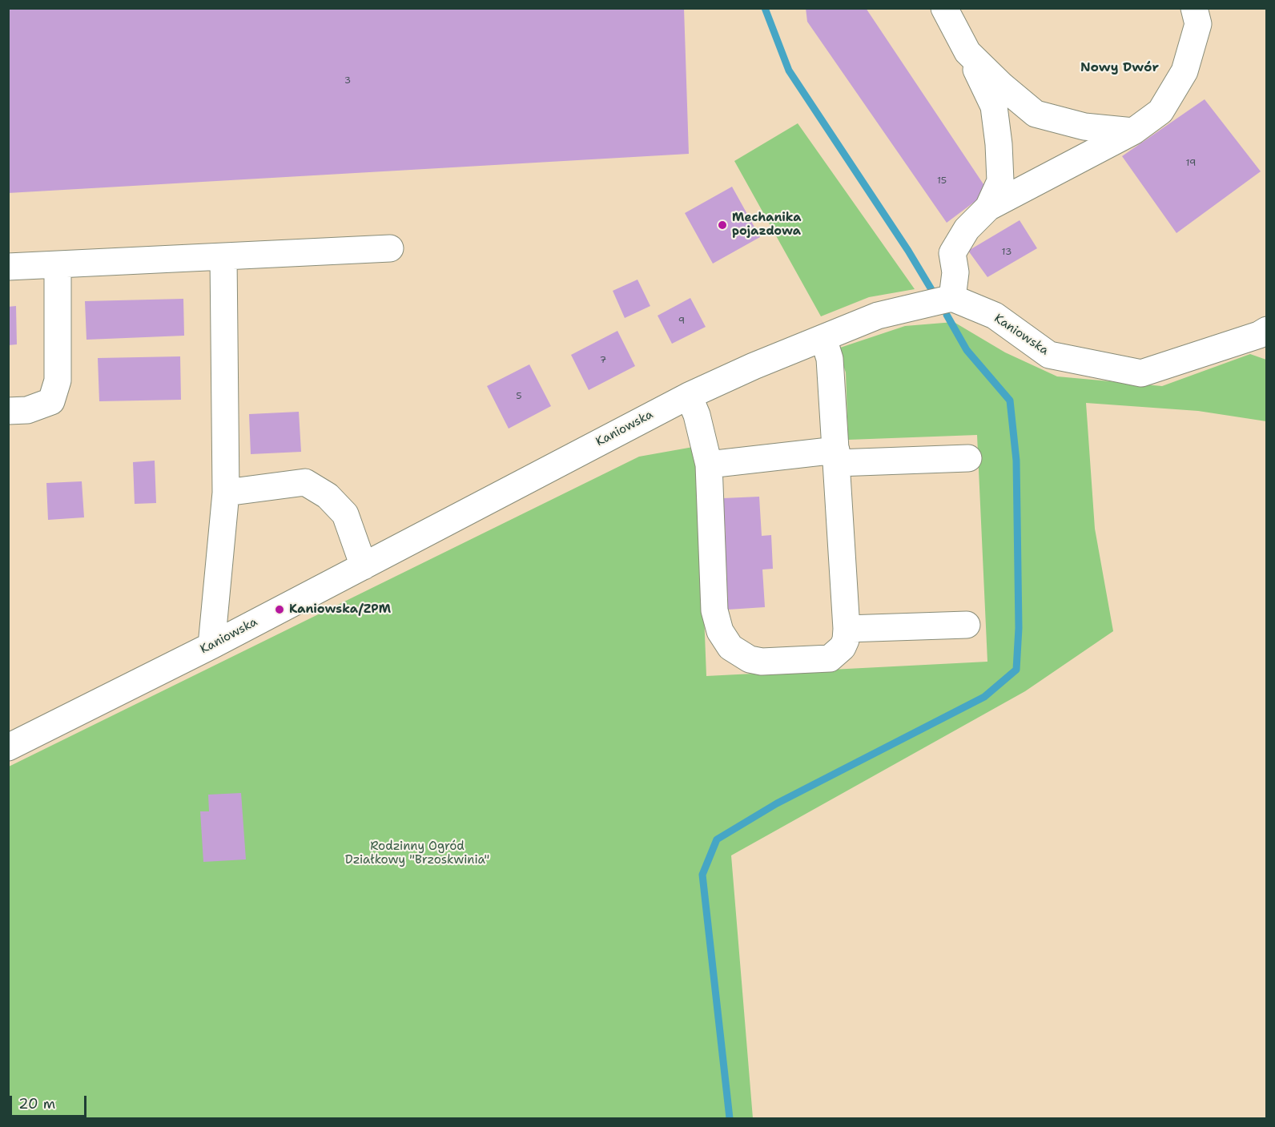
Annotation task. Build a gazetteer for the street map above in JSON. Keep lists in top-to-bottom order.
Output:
{
  "streets": {
    "street": ["Kaniowska"]
  },
  "districts": ["Nowy Dwór"],
  "parks": ["Rodzinny Ogród Działkowy \"Brzoskwinia\""],
  "places": ["Mechanika pojazdowa", "Kaniowska/ZPM"],
  "house_numbers": [
    "3",
    "19",
    "15",
    "13",
    "9",
    "7",
    "5"
  ],
  "scale_bar": "20 m"
}
